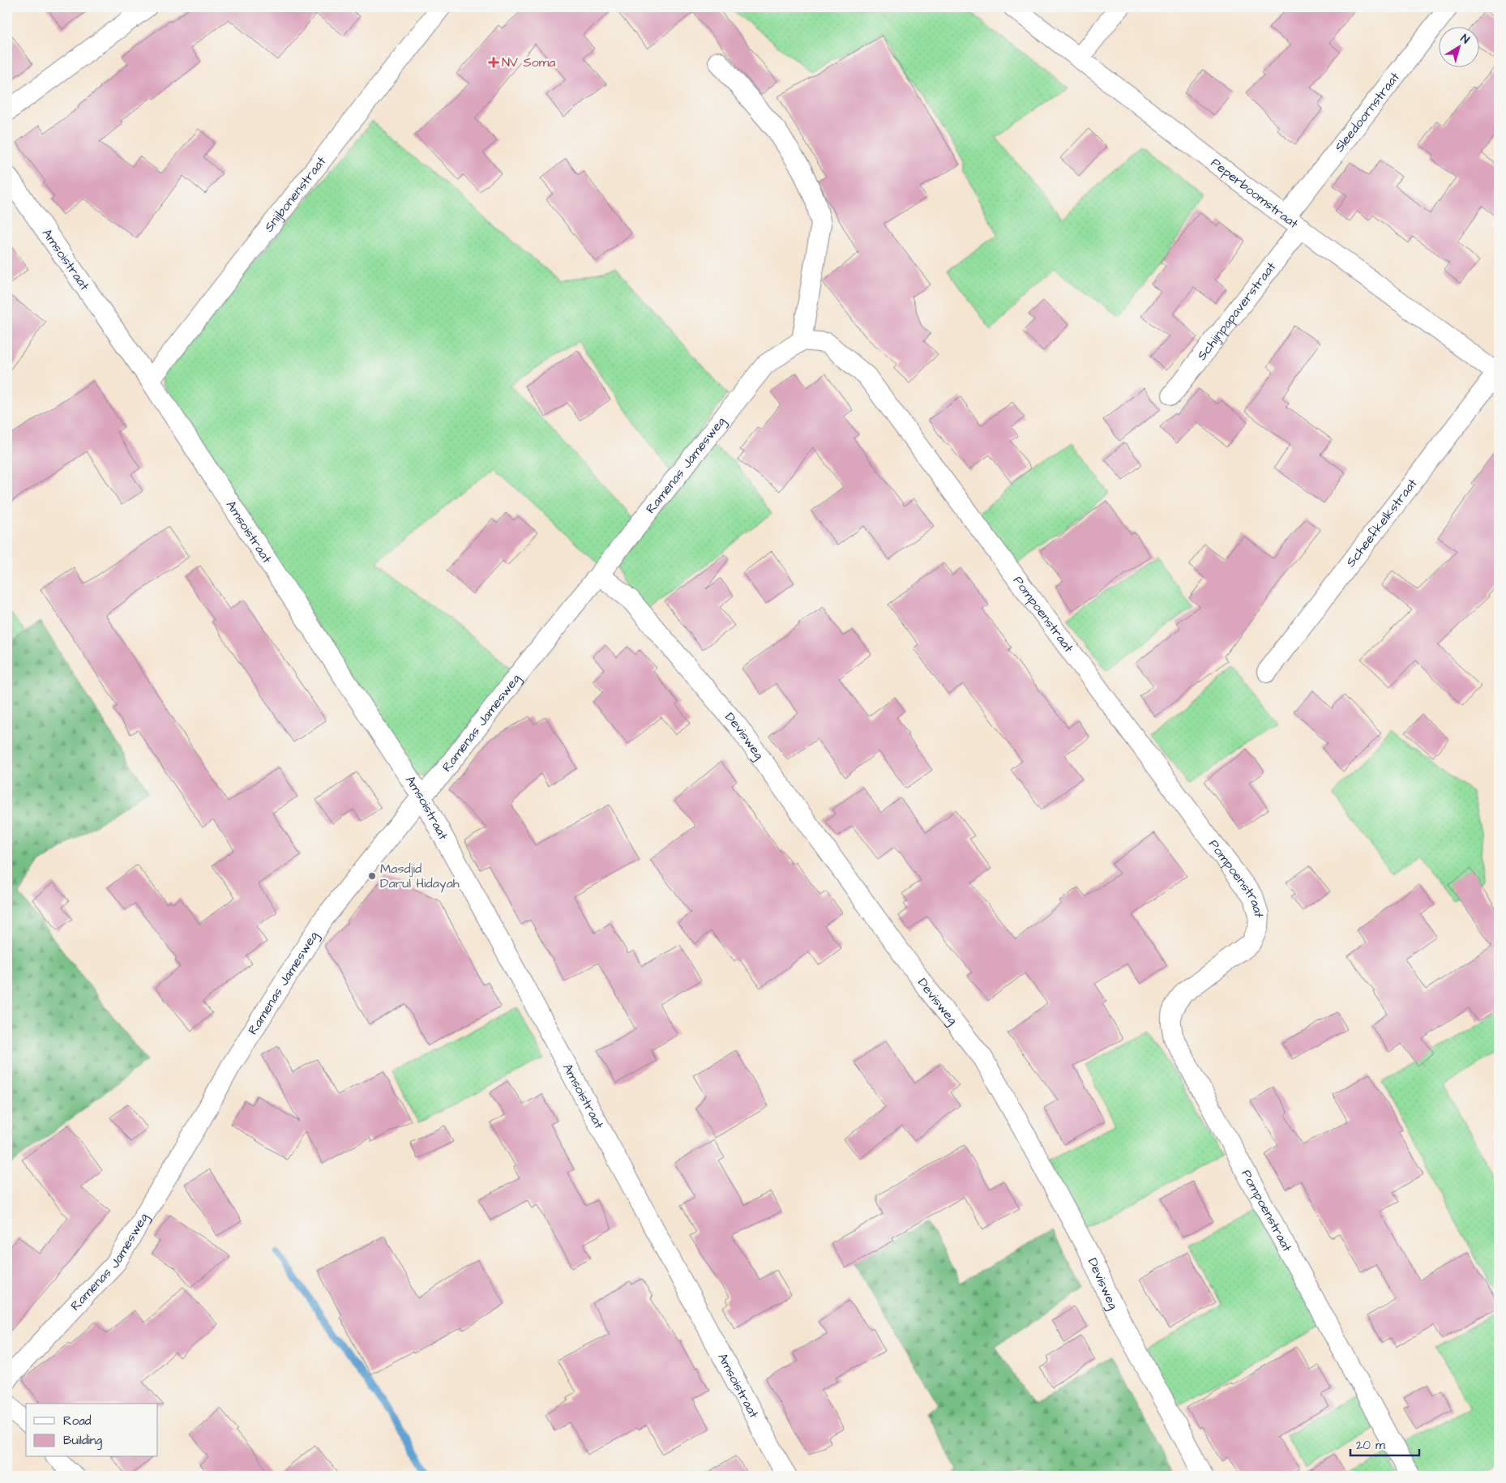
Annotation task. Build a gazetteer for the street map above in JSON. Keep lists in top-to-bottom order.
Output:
{
  "streets": {
    "street": [
      "Sleedoornstraat",
      "Peperboomstraat",
      "Snijbonenstraat",
      "Amsoistraat",
      "Schijnpapaverstraat",
      "Ramenas Jamesweg",
      "Scheefkelkstraat",
      "Pompoenstraat",
      "Devisweg"
    ]
  },
  "crossings": [
    ["Sleedoornstraat", "Peperboomstraat"],
    ["Peperboomstraat", "Schijnpapaverstraat"],
    ["Peperboomstraat", "Scheefkelkstraat"],
    ["Snijbonenstraat", "Amsoistraat"],
    ["Amsoistraat", "Ramenas Jamesweg"],
    ["Ramenas Jamesweg", "Pompoenstraat"],
    ["Ramenas Jamesweg", "Devisweg"]
  ],
  "places": {
    "health": ["NV Soma"],
    "other": ["Masdjid Darul Hidayah"]
  },
  "legend": ["Road", "Building"],
  "scale_bar": "20 m",
  "north": "top right"
}
